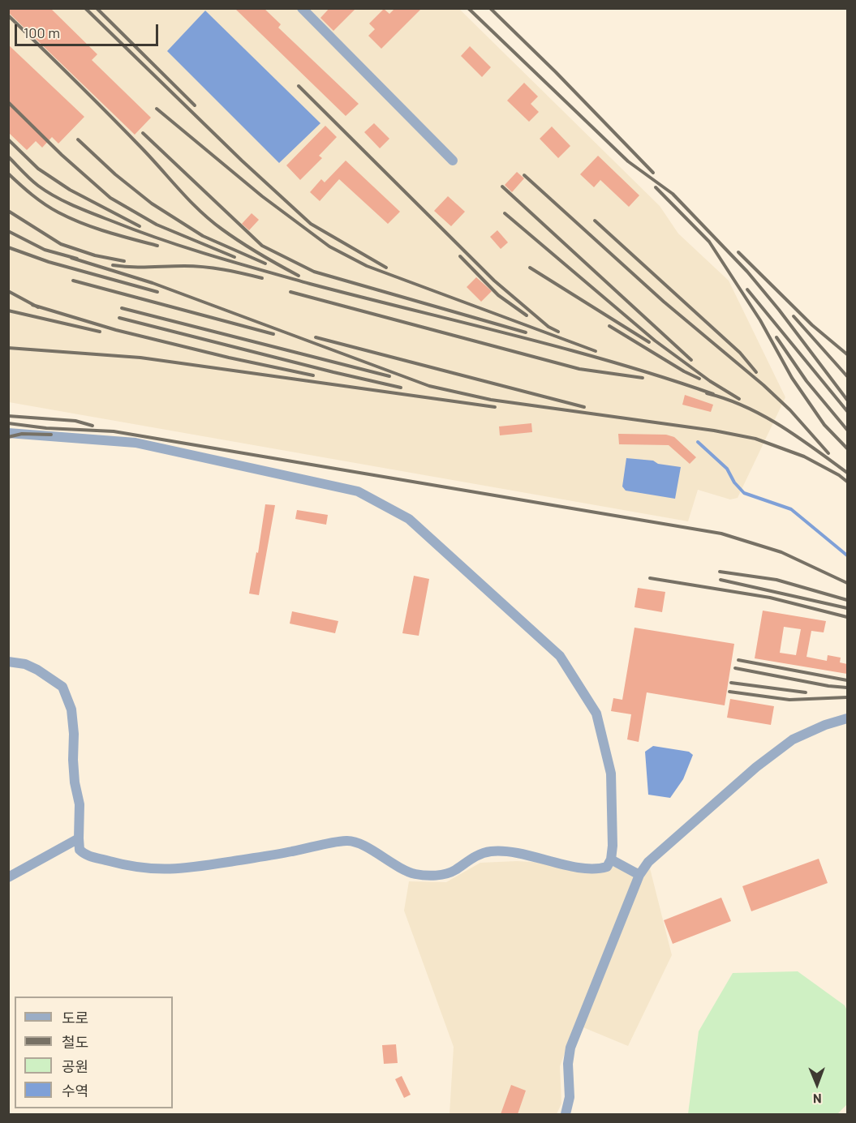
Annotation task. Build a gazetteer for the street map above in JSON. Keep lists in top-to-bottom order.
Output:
{
  "legend": [
    "도로",
    "철도",
    "공원",
    "수역"
  ],
  "scale_bar": "100 m",
  "north": "bottom"
}
